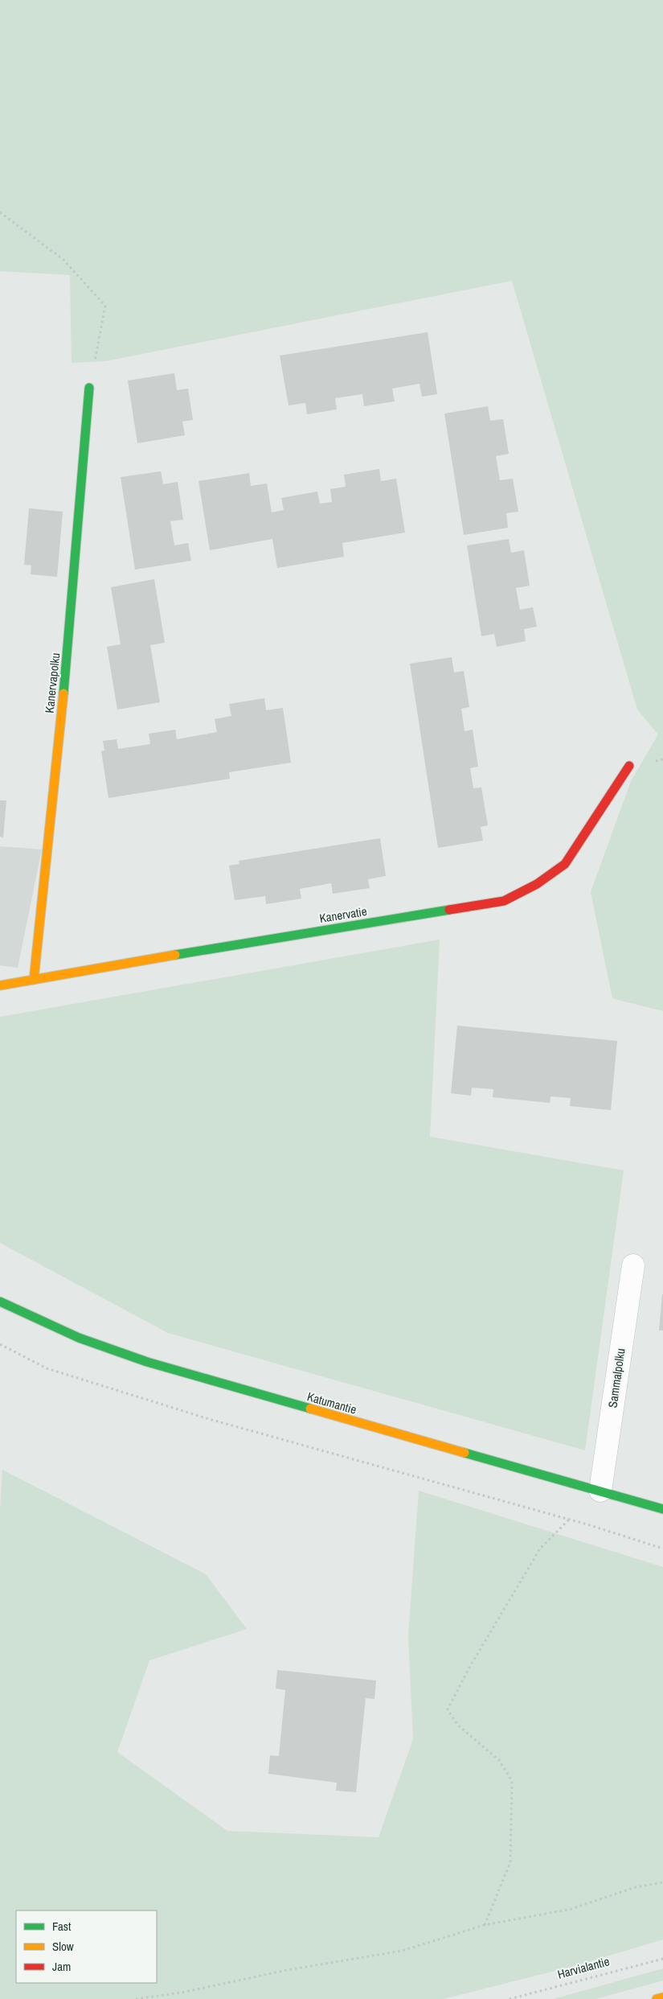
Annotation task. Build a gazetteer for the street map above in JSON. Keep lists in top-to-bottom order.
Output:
{
  "streets": {
    "street": [
      "Kanervapolku",
      "Kanervatie",
      "Sammalpolku",
      "Katumantie"
    ],
    "path": ["Harvialantie"]
  },
  "crossings": [
    ["Kanervapolku", "Kanervatie"],
    ["Sammalpolku", "Katumantie"]
  ],
  "legend": ["Fast", "Slow", "Jam"]
}
